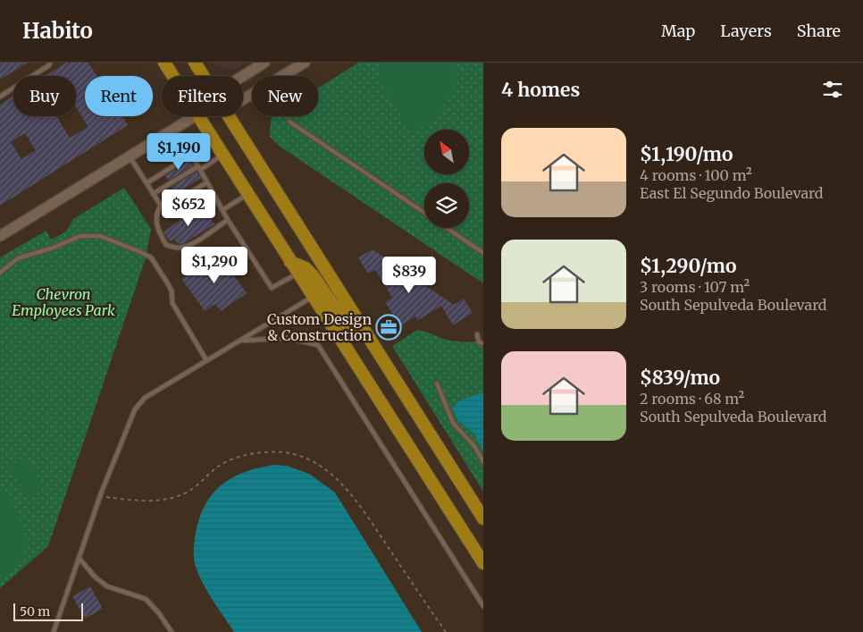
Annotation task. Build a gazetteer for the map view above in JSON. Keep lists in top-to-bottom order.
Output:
{
  "parks": ["Chevron Employees Park"],
  "places": {
    "office": ["Custom Design & Construction"]
  },
  "scale_bar": "50 m",
  "north": "top left",
  "page": {
    "header": "Habito",
    "nav": ["Map", "Layers", "Share"],
    "heading": "4 homes",
    "chip": [
      "Buy",
      "Rent",
      "Filters",
      "New"
    ],
    "list": [
      {
        "name": "$1,190/mo",
        "note": "4 rooms · 100 m² · East El Segundo Boulevard"
      },
      {
        "name": "$1,290/mo",
        "note": "3 rooms · 107 m² · South Sepulveda Boulevard"
      },
      {
        "name": "$839/mo",
        "note": "2 rooms · 68 m² · South Sepulveda Boulevard"
      }
    ],
    "price": [
      "$1,190",
      "$652",
      "$1,290",
      "$839"
    ],
    "scale": "50 m"
  }
}
